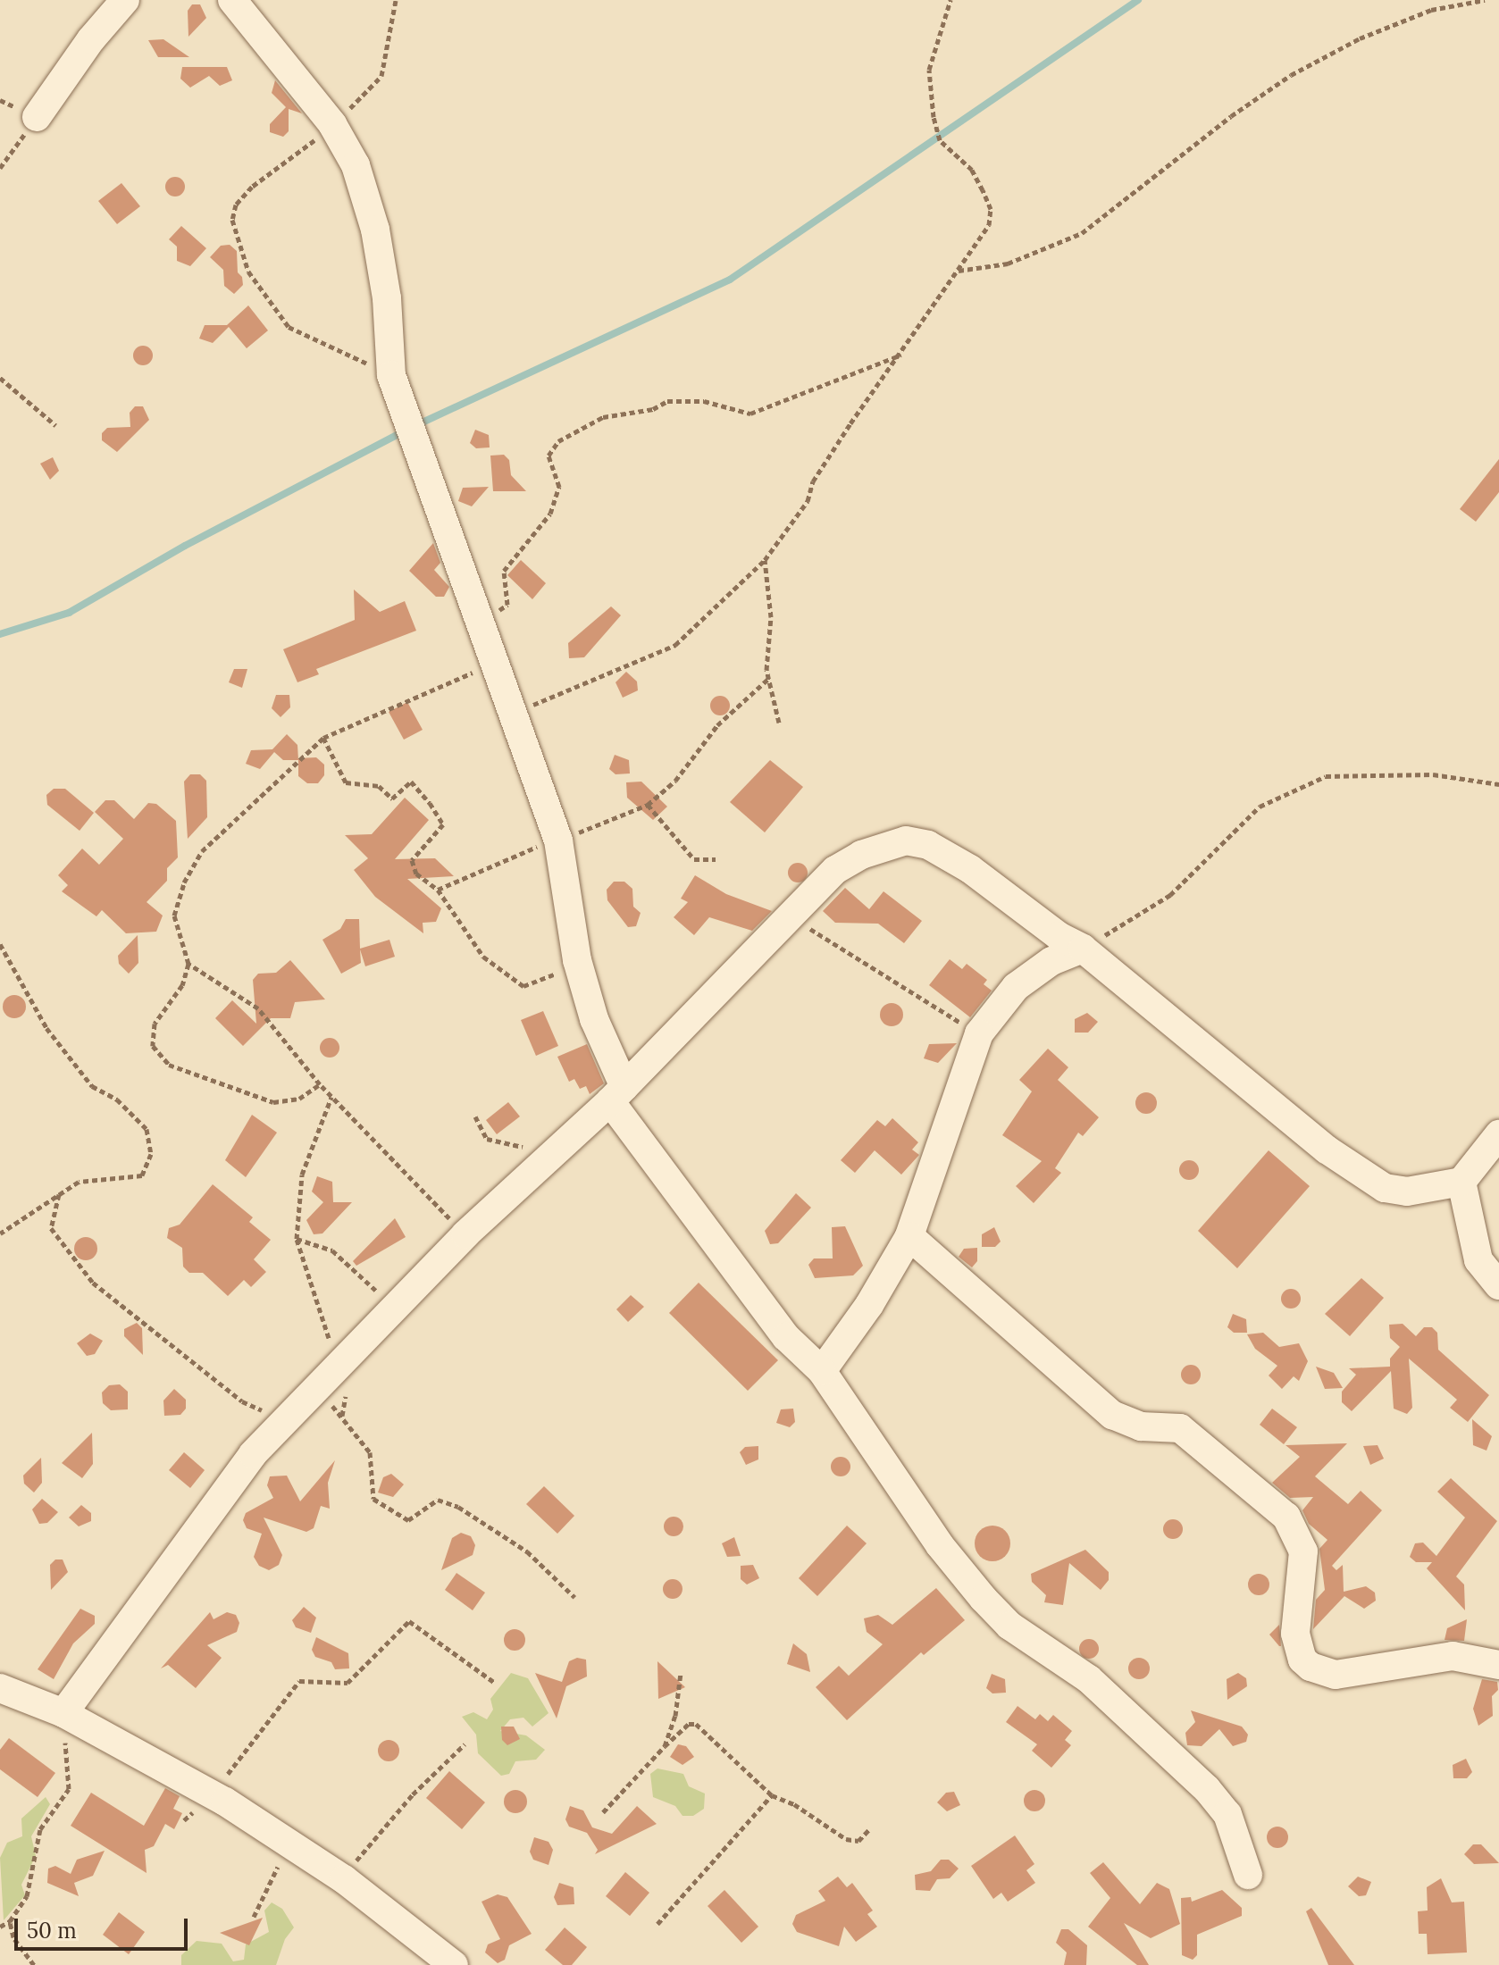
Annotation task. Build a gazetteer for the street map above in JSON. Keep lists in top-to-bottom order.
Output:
{
  "scale_bar": "50 m"
}
